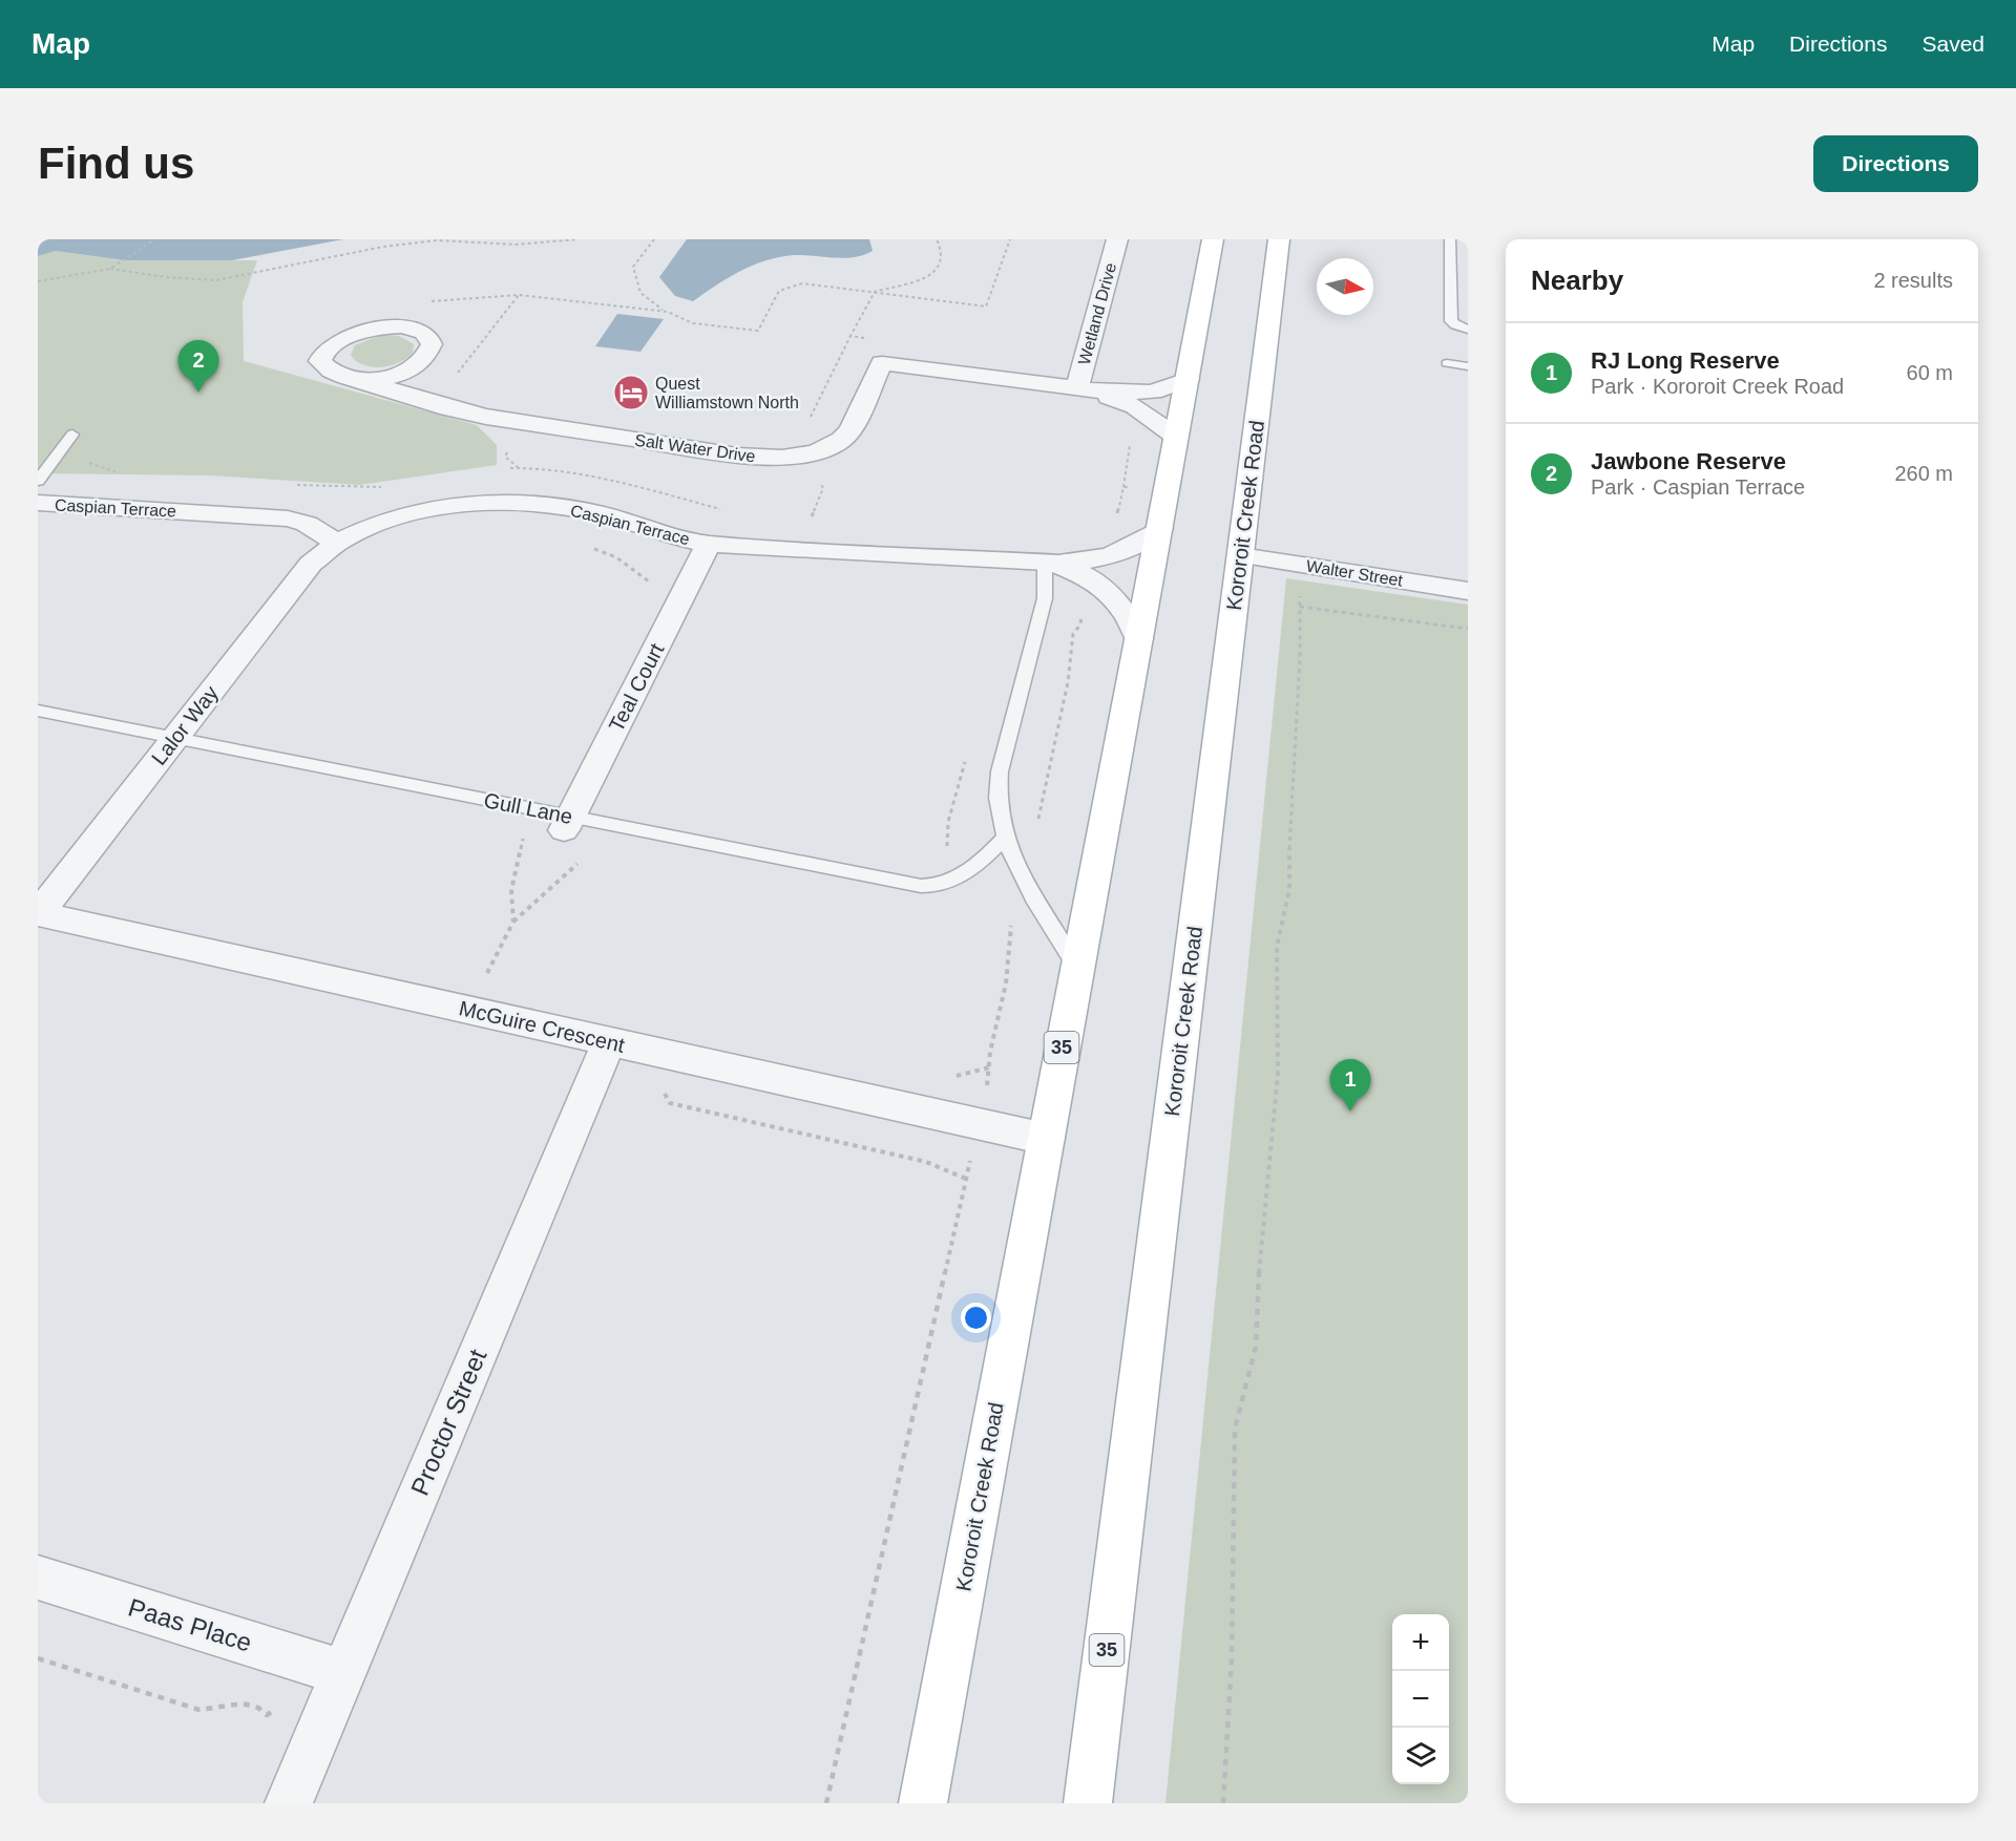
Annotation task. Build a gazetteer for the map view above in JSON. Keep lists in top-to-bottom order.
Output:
{
  "streets": {
    "main road": ["Kororoit Creek Road", "35"],
    "street": [
      "Wetland Drive",
      "Salt Water Drive",
      "Caspian Terrace",
      "Walter Street",
      "Teal Court",
      "Lalor Way",
      "McGuire Crescent",
      "Proctor Street",
      "Paas Place"
    ],
    "lane": ["Gull Lane"]
  },
  "crossings": [
    ["Wetland Drive", "Salt Water Drive"],
    ["Salt Water Drive", "Kororoit Creek Road"],
    ["Caspian Terrace", "Kororoit Creek Road"],
    ["Caspian Terrace", "Teal Court"],
    ["Caspian Terrace", "Lalor Way"],
    ["Kororoit Creek Road", "Walter Street"],
    ["Kororoit Creek Road", "McGuire Crescent"],
    ["Teal Court", "Gull Lane"],
    ["Lalor Way", "Gull Lane"],
    ["Lalor Way", "McGuire Crescent"],
    ["McGuire Crescent", "Proctor Street"],
    ["Proctor Street", "Paas Place"]
  ],
  "places": {
    "hotel": ["Quest Williamstown North"]
  },
  "north": "right",
  "page": {
    "header": "Map",
    "nav": ["Map", "Directions", "Saved"],
    "buttons": "Directions",
    "title": "Find us",
    "heading": ["Nearby", "2 results"],
    "list": [
      {
        "mark": "1",
        "name": "RJ Long Reserve",
        "note": "Park · Kororoit Creek Road",
        "value": "60 m"
      },
      {
        "mark": "2",
        "name": "Jawbone Reserve",
        "note": "Park · Caspian Terrace",
        "value": "260 m"
      }
    ],
    "pins": ["2", "1"],
    "map_buttons": ["+", "−"]
  }
}
